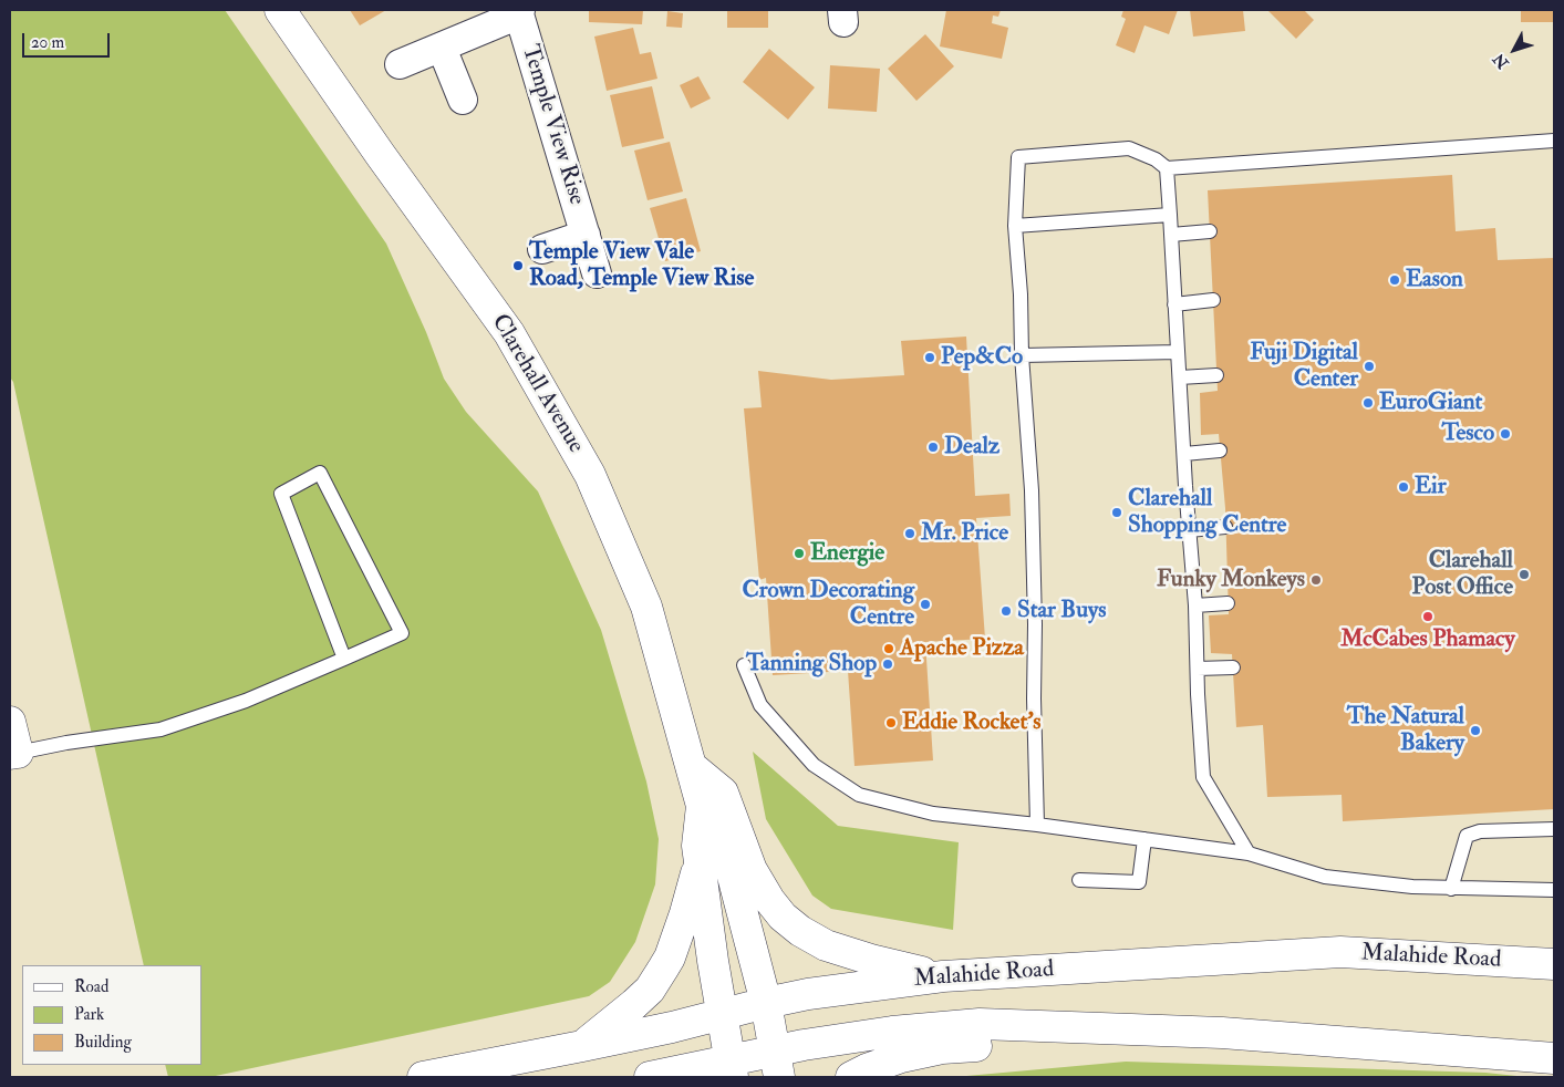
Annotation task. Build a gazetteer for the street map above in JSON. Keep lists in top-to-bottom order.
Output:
{
  "streets": {
    "main road": ["Clarehall Avenue", "Malahide Road"],
    "street": ["Temple View Rise"]
  },
  "crossings": [
    ["Clarehall Avenue", "Malahide Road"]
  ],
  "places": [
    "Temple View Vale Road, Temple View Rise",
    "Eason",
    "Pep&Co",
    "Fuji Digital Center",
    "EuroGiant",
    "Tesco",
    "Dealz",
    "Eir",
    "Clarehall Shopping Centre",
    "Mr. Price",
    "Energie",
    "Clarehall Post Office",
    "Funky Monkeys",
    "Crown Decorating Centre",
    "Star Buys",
    "McCabes Phamacy",
    "Apache Pizza",
    "Tanning Shop",
    "Eddie Rocket's",
    "The Natural Bakery"
  ],
  "legend": ["Road", "Park", "Building"],
  "scale_bar": "20 m",
  "north": "bottom left"
}
